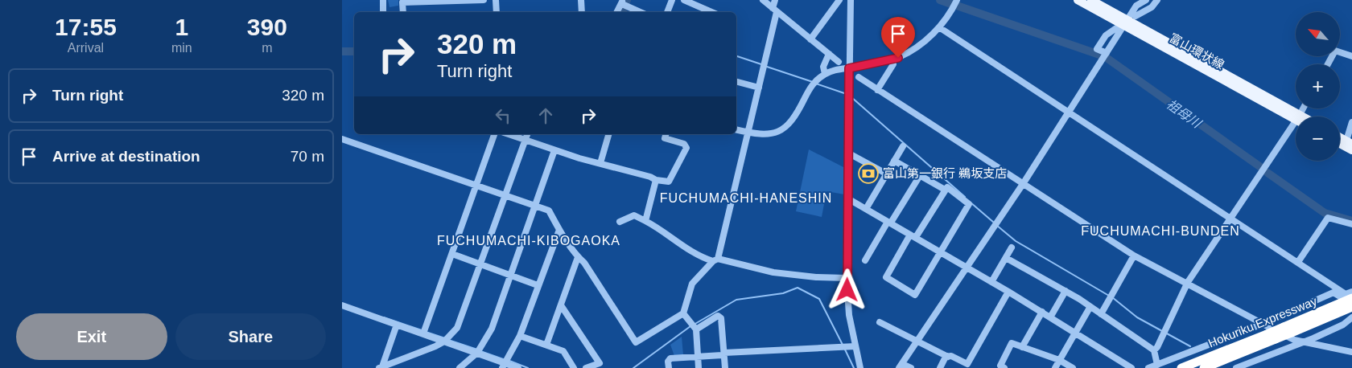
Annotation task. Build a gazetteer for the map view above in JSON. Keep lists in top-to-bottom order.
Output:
{
  "streets": {
    "highway": ["Hokuriku Expressway"],
    "main road": ["富山環状線"]
  },
  "districts": ["FUCHUMACHI-HANESHIN", "FUCHUMACHI-BUNDEN", "FUCHUMACHI-KIBOGAOKA"],
  "water": ["祖母川"],
  "places": {
    "bank": ["富山第一銀行 鵜坂支店"]
  },
  "north": "top left",
  "page": {
    "eta": [
      "17:55",
      "Arrival",
      "1",
      "min",
      "390",
      "m"
    ],
    "map_buttons": ["+", "−"],
    "turn": ["320 m", "Turn right"],
    "list": [
      {
        "name": "Turn right",
        "value": "320 m"
      },
      {
        "name": "Arrive at destination",
        "value": "70 m"
      }
    ],
    "buttons": ["Exit", "Share"]
  }
}
